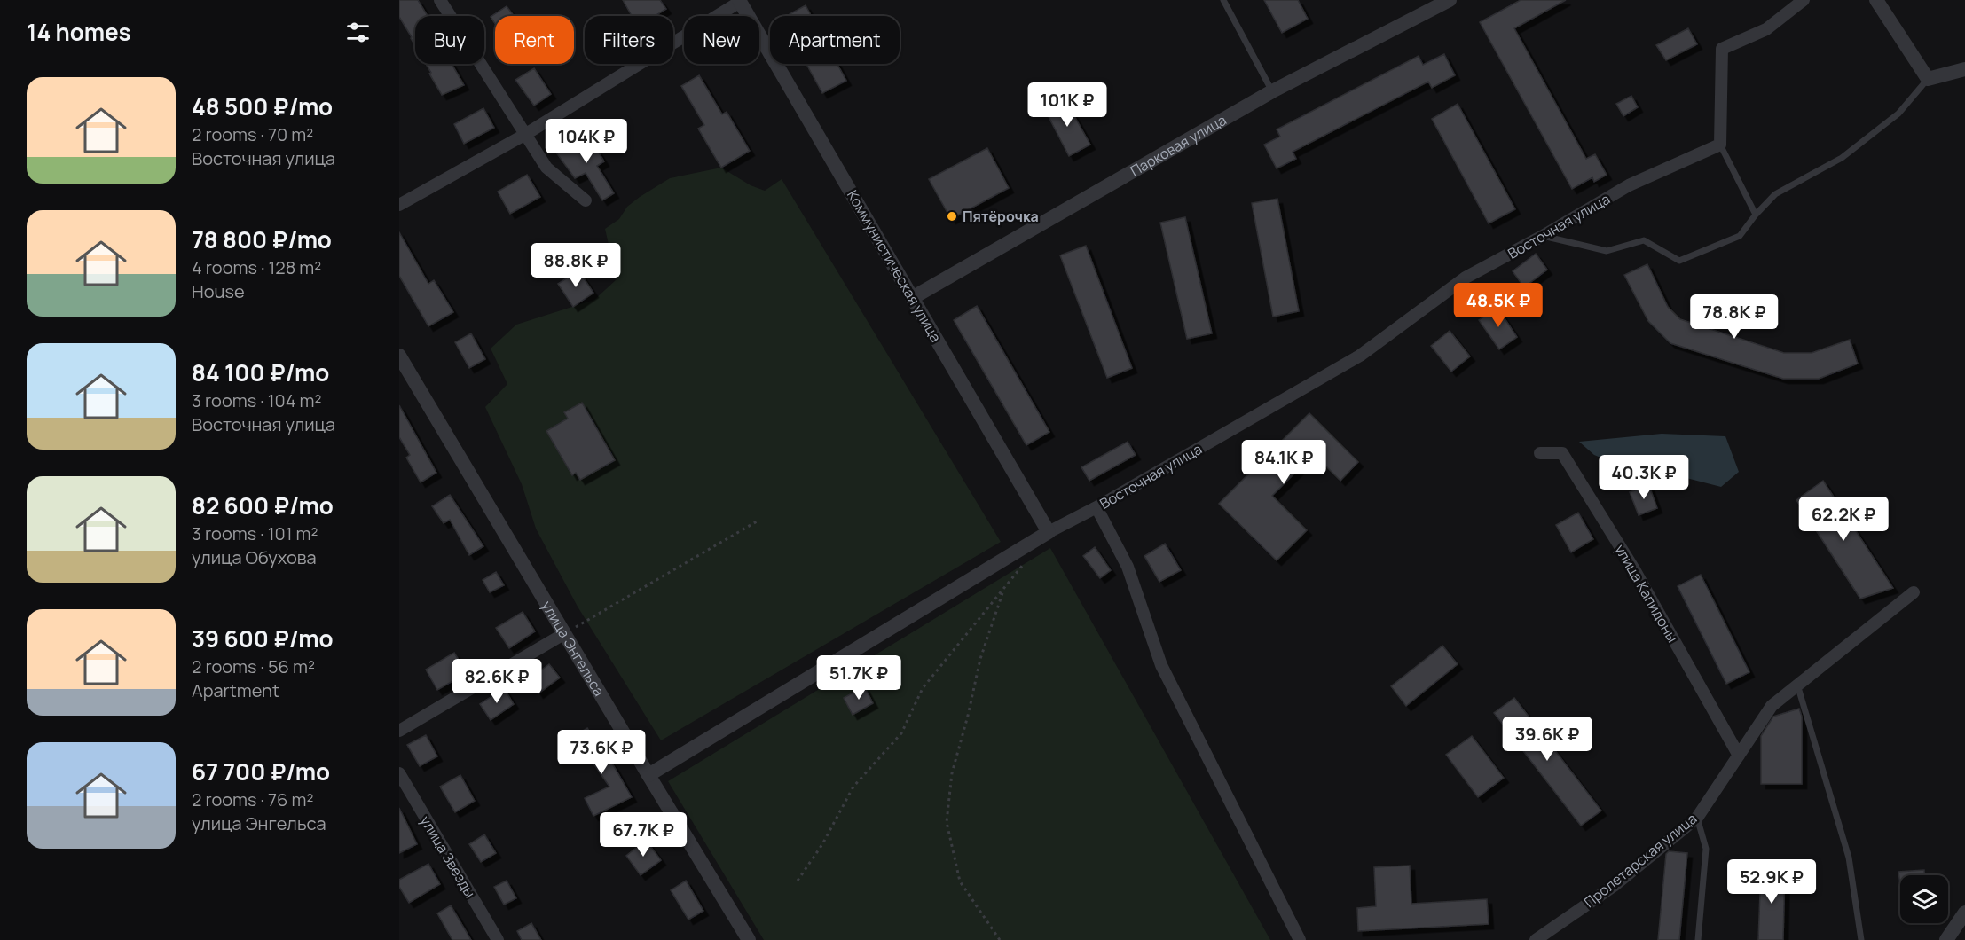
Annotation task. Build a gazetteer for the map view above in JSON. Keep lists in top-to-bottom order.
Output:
{
  "streets": {
    "street": [
      "Парковая улица",
      "Восточная улица",
      "Коммунистическая улица",
      "улица Капидоны",
      "улица Энгельса",
      "улица Звезды",
      "Пролетарская улица"
    ]
  },
  "crossings": [
    ["Парковая улица", "Коммунистическая улица"],
    ["Восточная улица", "Коммунистическая улица"],
    ["улица Капидоны", "Пролетарская улица"]
  ],
  "places": ["Пятёрочка"],
  "page": {
    "heading": "14 homes",
    "chip": [
      "Buy",
      "Rent",
      "Filters",
      "New",
      "Apartment"
    ],
    "list": [
      {
        "name": "48 500 ₽/mo",
        "note": "2 rooms · 70 m² · Восточная улица"
      },
      {
        "name": "78 800 ₽/mo",
        "note": "4 rooms · 128 m² · House"
      },
      {
        "name": "84 100 ₽/mo",
        "note": "3 rooms · 104 m² · Восточная улица"
      },
      {
        "name": "82 600 ₽/mo",
        "note": "3 rooms · 101 m² · улица Обухова"
      },
      {
        "name": "39 600 ₽/mo",
        "note": "2 rooms · 56 m² · Apartment"
      },
      {
        "name": "67 700 ₽/mo",
        "note": "2 rooms · 76 m² · улица Энгельса"
      }
    ],
    "price": [
      "101K ₽",
      "104K ₽",
      "88.8K ₽",
      "48.5K ₽",
      "78.8K ₽",
      "84.1K ₽",
      "40.3K ₽",
      "62.2K ₽",
      "51.7K ₽",
      "82.6K ₽",
      "39.6K ₽",
      "73.6K ₽",
      "67.7K ₽",
      "52.9K ₽"
    ]
  }
}
